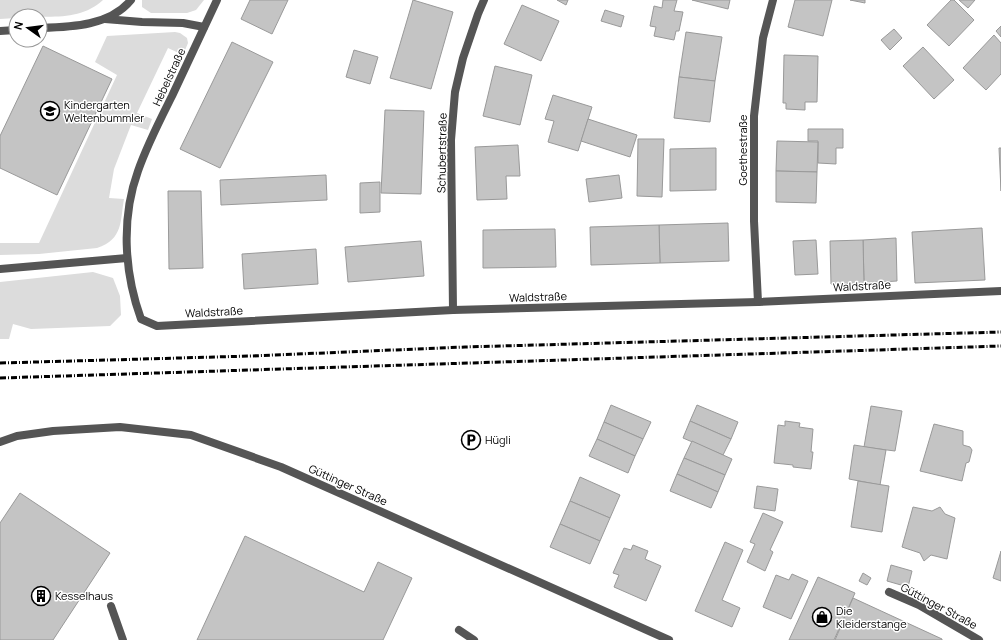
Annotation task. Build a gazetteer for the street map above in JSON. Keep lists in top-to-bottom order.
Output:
{
  "streets": {
    "street": [
      "Hebelstraße",
      "Goethestraße",
      "Schubertstraße",
      "Waldstraße",
      "Güttinger Straße"
    ]
  },
  "crossings": [
    ["Hebelstraße", "Waldstraße"],
    ["Goethestraße", "Waldstraße"],
    ["Schubertstraße", "Waldstraße"]
  ],
  "places": {
    "school or university": ["Kindergarten Weltenbummler"],
    "parking": ["Hügli"],
    "building": ["Kesselhaus"],
    "shop": ["Die Kleiderstange"]
  },
  "north": "left"
}
